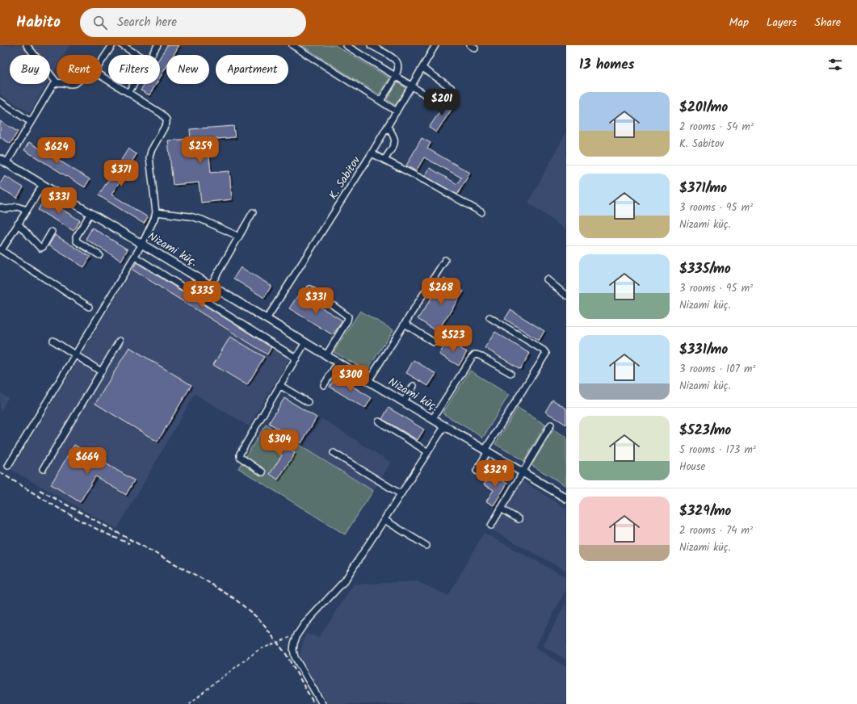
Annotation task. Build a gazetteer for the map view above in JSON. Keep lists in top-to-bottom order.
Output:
{
  "streets": {
    "main road": ["Nizami küç."],
    "street": ["K. Sabitov"]
  },
  "crossings": [
    ["K. Sabitov", "Nizami küç."]
  ],
  "page": {
    "header": "Habito",
    "search": "Search here",
    "nav": ["Map", "Layers", "Share"],
    "heading": "13 homes",
    "chip": [
      "Buy",
      "Rent",
      "Filters",
      "New",
      "Apartment"
    ],
    "list": [
      {
        "name": "$201/mo",
        "note": "2 rooms · 54 m² · K. Sabitov"
      },
      {
        "name": "$371/mo",
        "note": "3 rooms · 95 m² · Nizami küç."
      },
      {
        "name": "$335/mo",
        "note": "3 rooms · 95 m² · Nizami küç."
      },
      {
        "name": "$331/mo",
        "note": "3 rooms · 107 m² · Nizami küç."
      },
      {
        "name": "$523/mo",
        "note": "5 rooms · 173 m² · House"
      },
      {
        "name": "$329/mo",
        "note": "2 rooms · 74 m² · Nizami küç."
      }
    ],
    "price": [
      "$201",
      "$259",
      "$624",
      "$371",
      "$331",
      "$268",
      "$335",
      "$331",
      "$523",
      "$300",
      "$304",
      "$664",
      "$329"
    ]
  }
}
